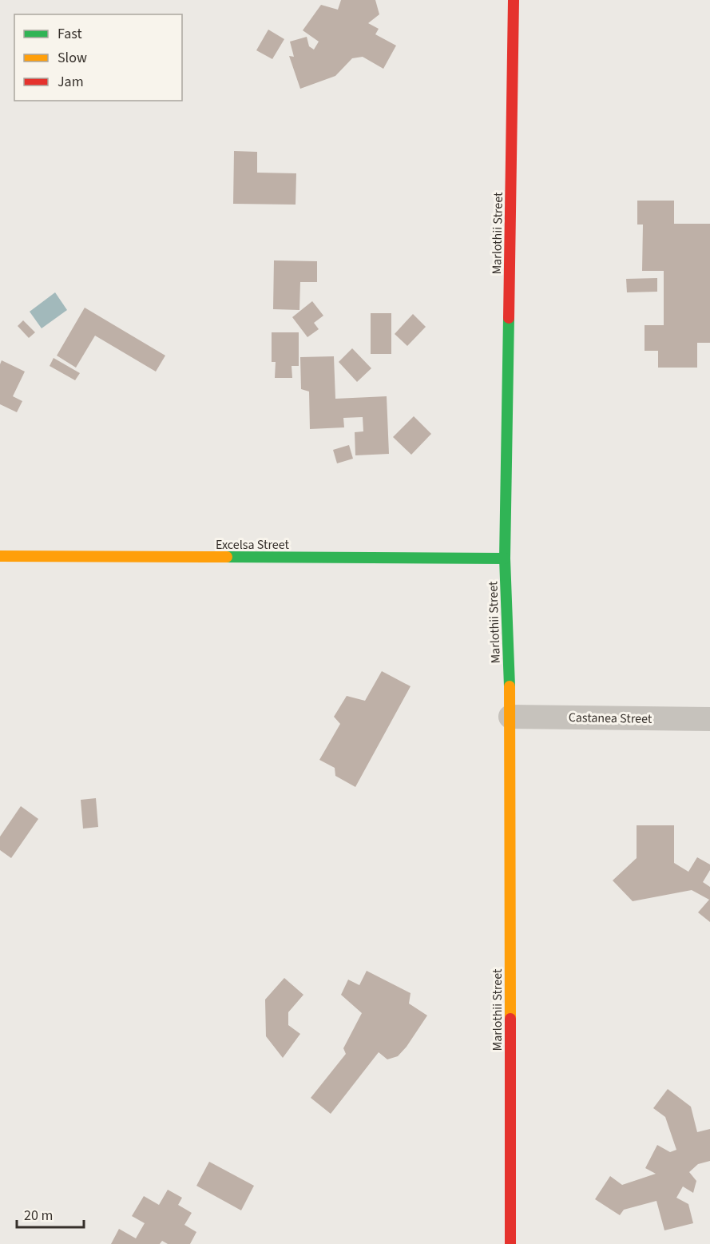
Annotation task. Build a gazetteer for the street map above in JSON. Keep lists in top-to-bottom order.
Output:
{
  "streets": {
    "street": ["Marlothii Street", "Excelsa Street", "Castanea Street"]
  },
  "crossings": [
    ["Marlothii Street", "Excelsa Street"],
    ["Marlothii Street", "Castanea Street"]
  ],
  "legend": ["Fast", "Slow", "Jam"],
  "scale_bar": "20 m"
}
